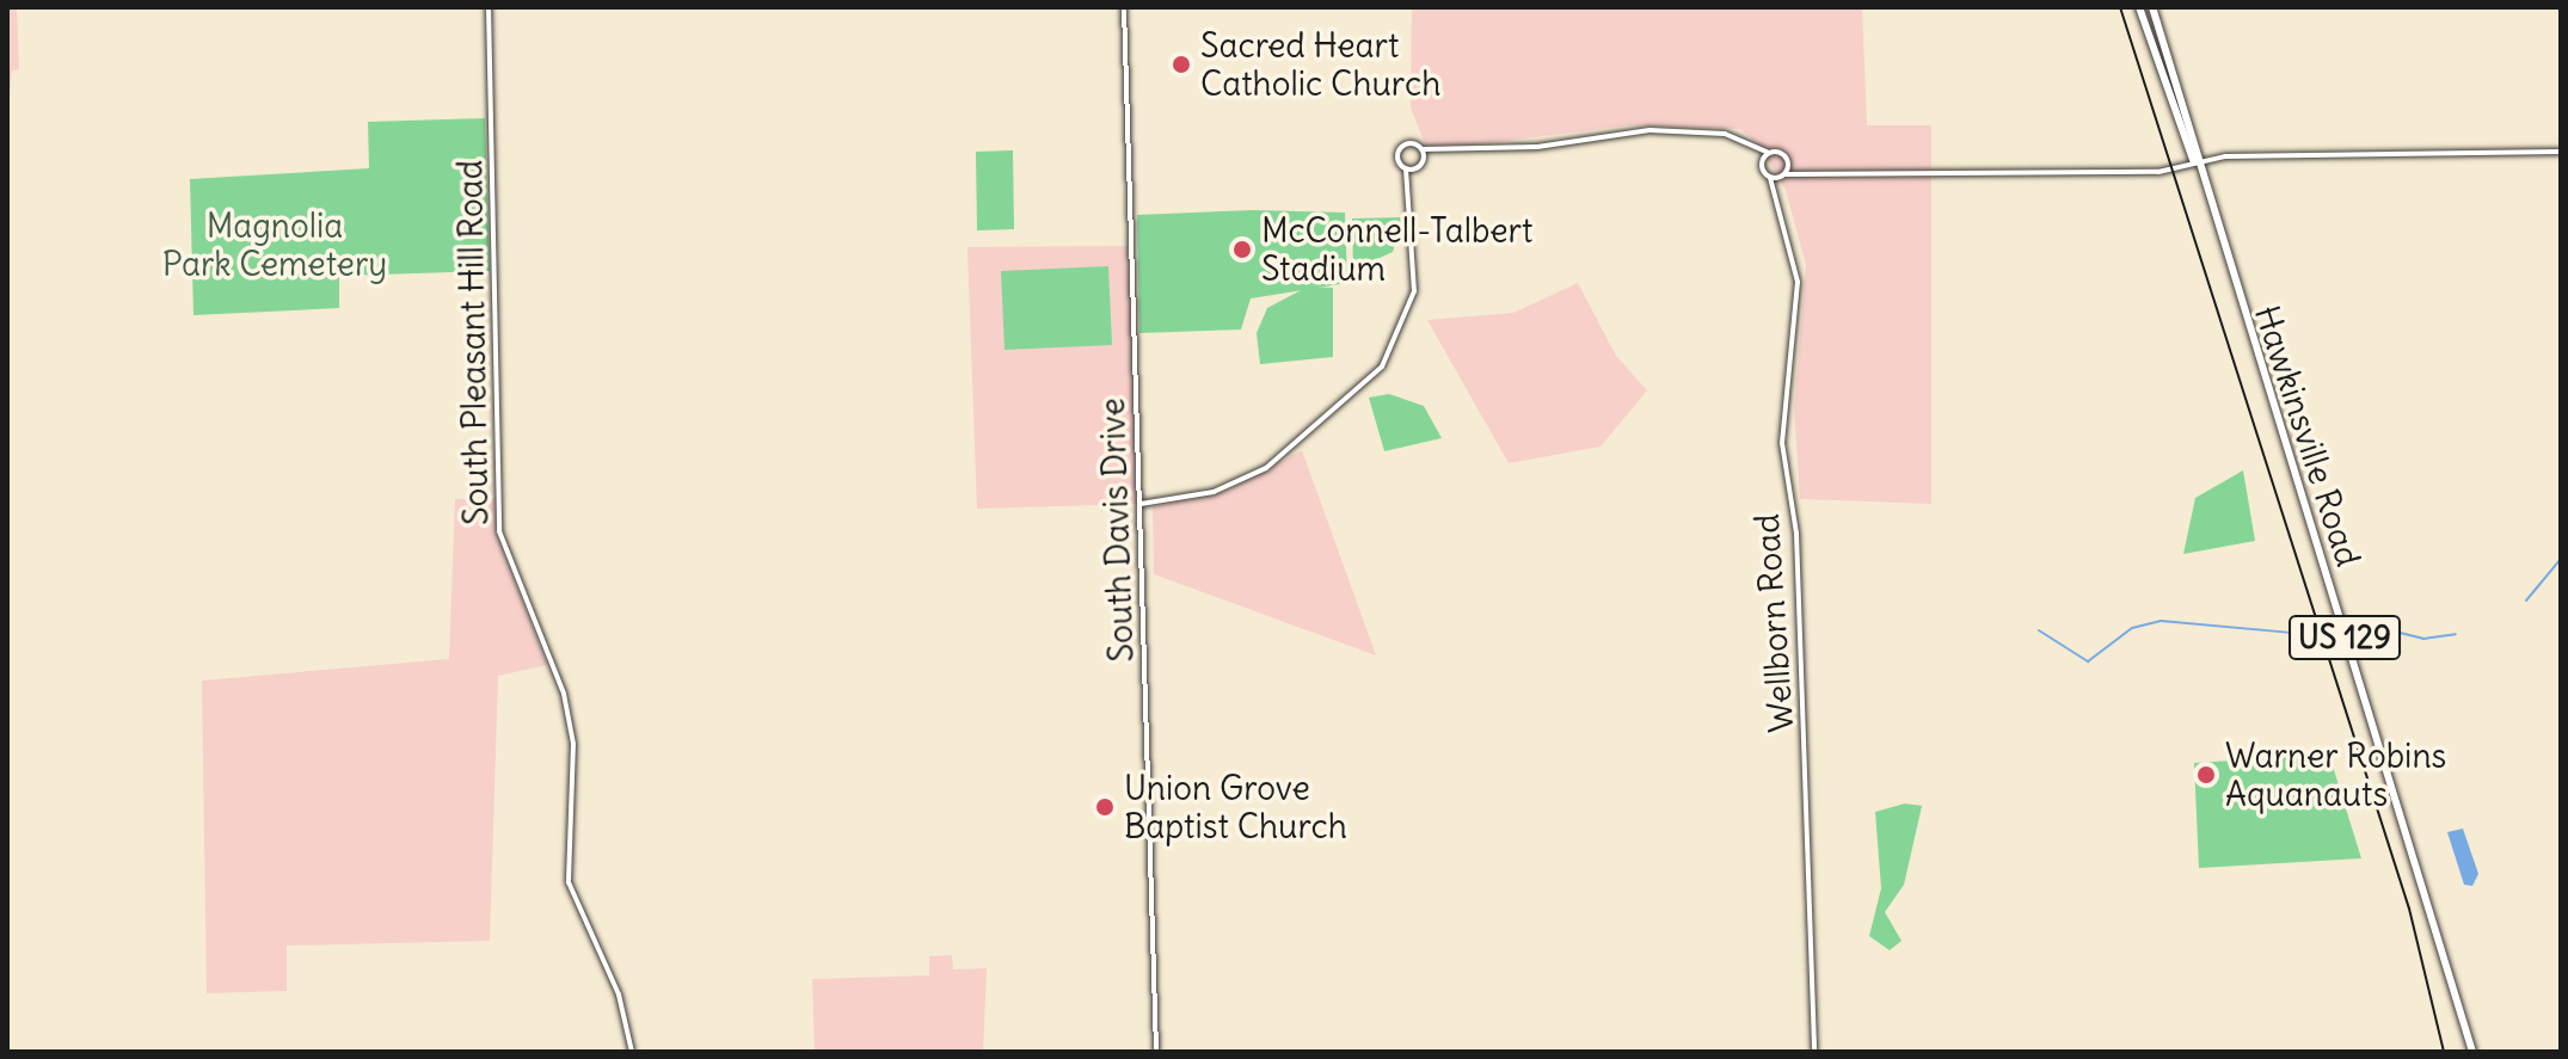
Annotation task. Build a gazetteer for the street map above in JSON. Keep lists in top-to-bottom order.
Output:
{
  "streets": {
    "main road": ["Hawkinsville Road", "US 129"],
    "street": ["South Pleasant Hill Road", "South Davis Drive", "Wellborn Road"]
  },
  "parks": ["Magnolia Park Cemetery"],
  "places": [
    "Sacred Heart Catholic Church",
    "McConnell-Talbert Stadium",
    "Warner Robins Aquanauts",
    "Union Grove Baptist Church"
  ]
}
